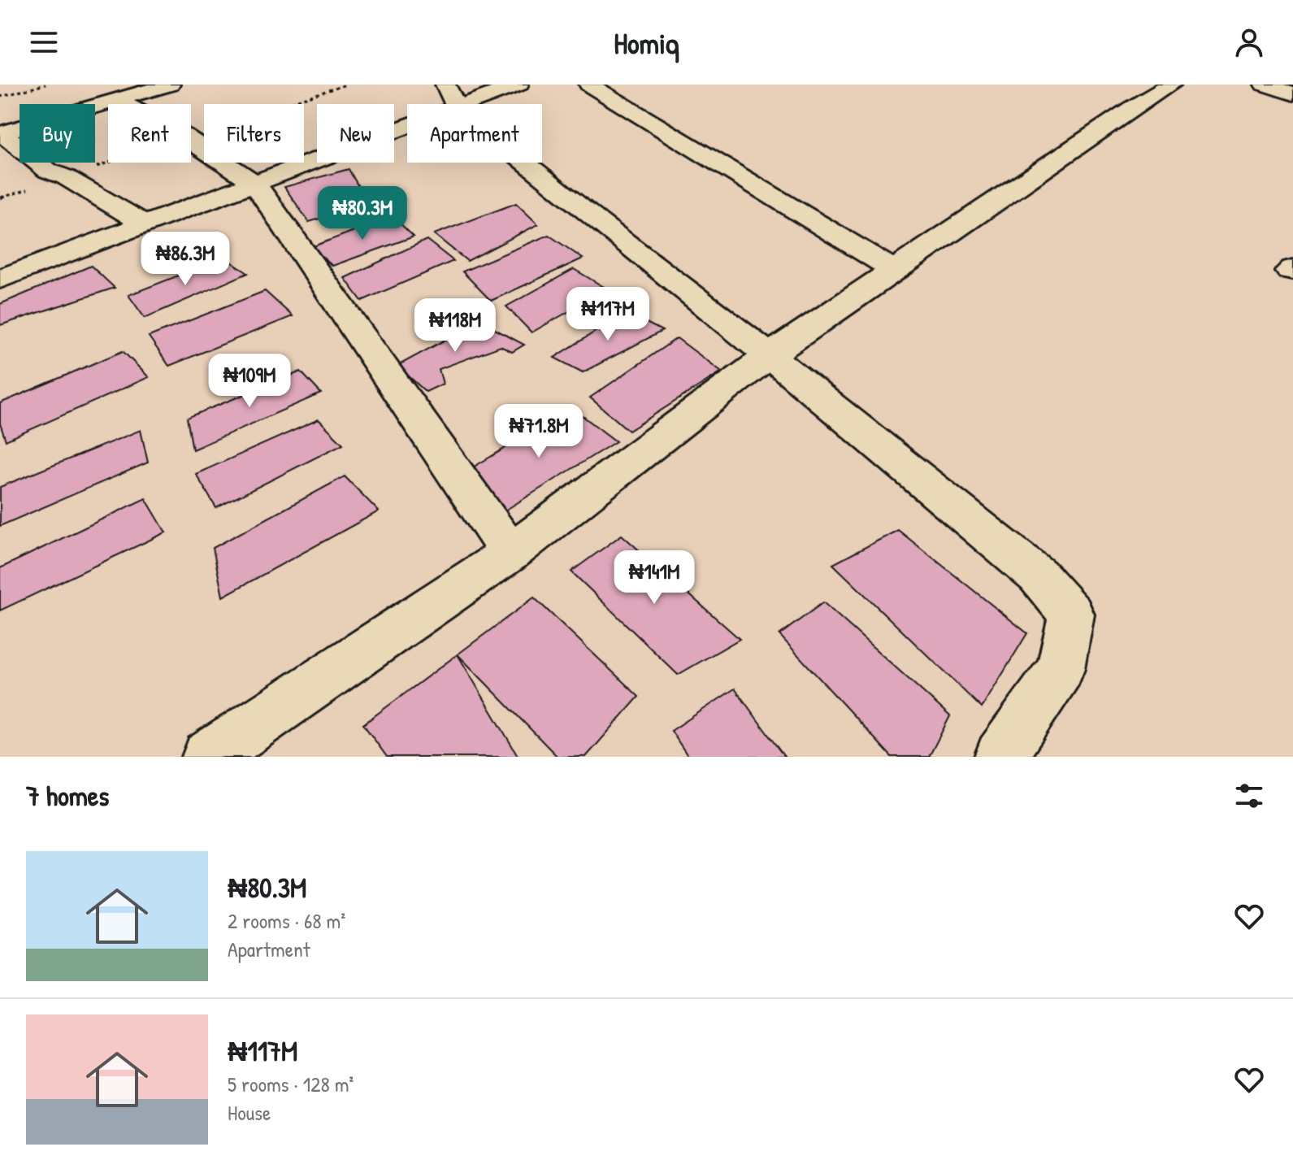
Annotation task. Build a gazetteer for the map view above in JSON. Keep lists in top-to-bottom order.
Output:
{
  "page": {
    "header": "Homiq",
    "chip": [
      "Buy",
      "Rent",
      "Filters",
      "New",
      "Apartment"
    ],
    "price": [
      "₦80.3M",
      "₦86.3M",
      "₦117M",
      "₦118M",
      "₦109M",
      "₦71.8M",
      "₦141M"
    ],
    "heading": "7 homes",
    "list": [
      {
        "name": "₦80.3M",
        "note": "2 rooms · 68 m² · Apartment"
      },
      {
        "name": "₦117M",
        "note": "5 rooms · 128 m² · House"
      }
    ]
  }
}
